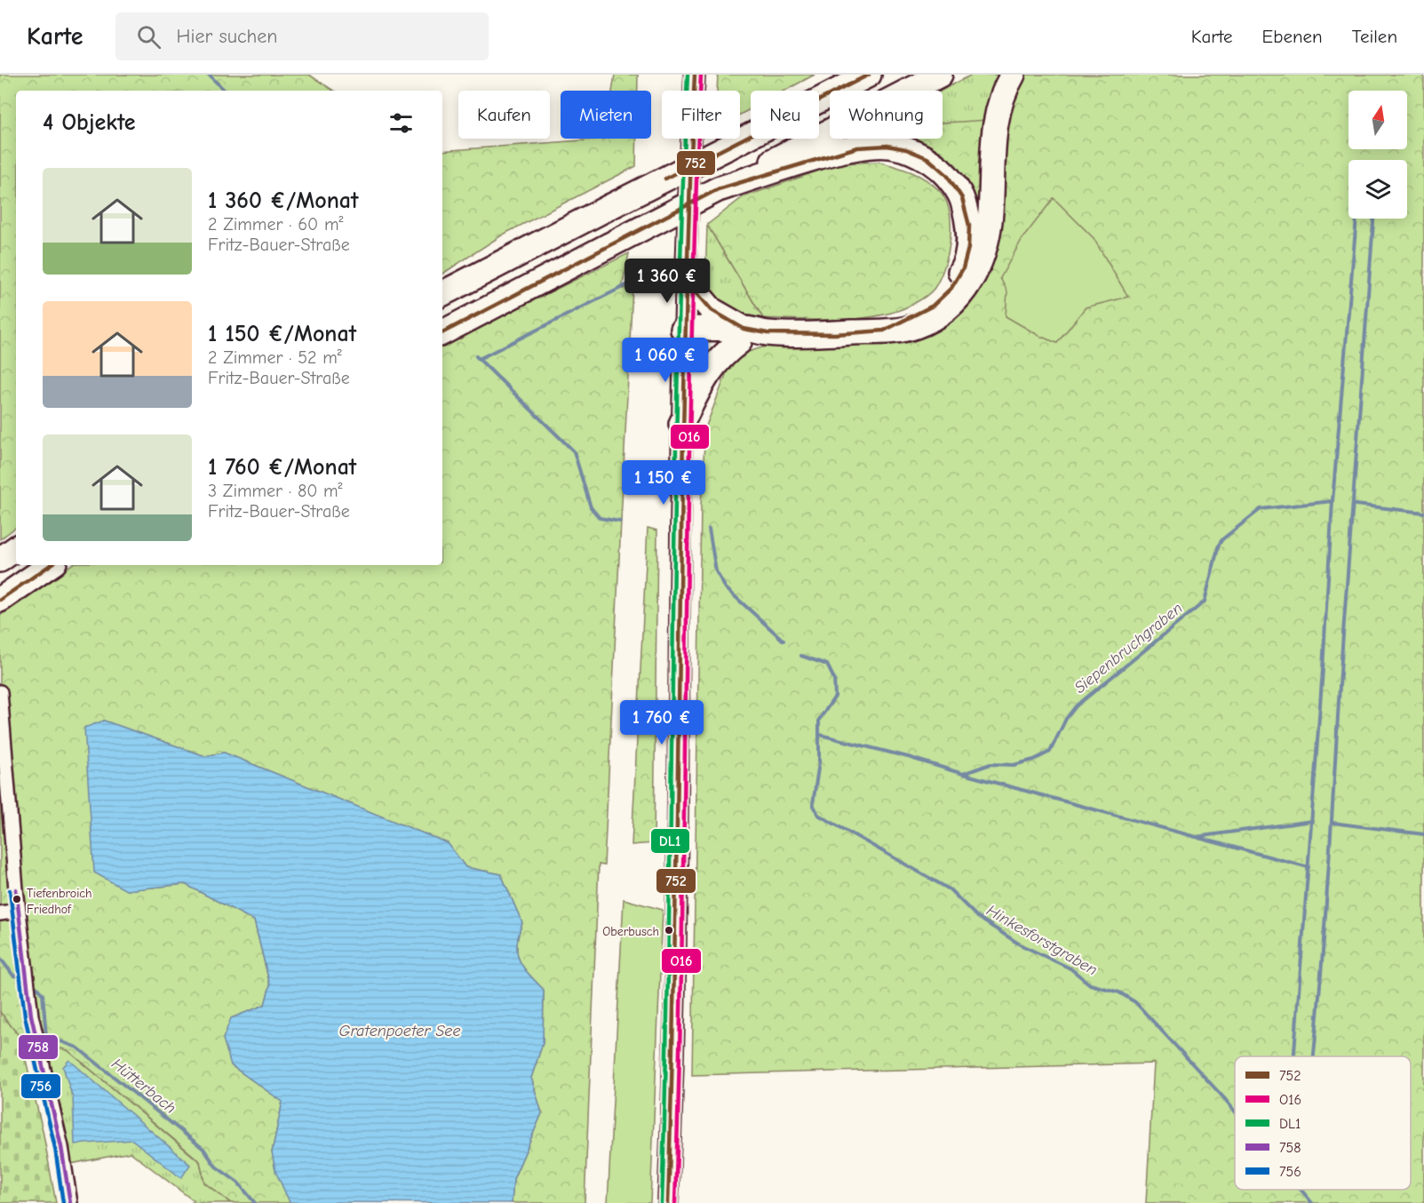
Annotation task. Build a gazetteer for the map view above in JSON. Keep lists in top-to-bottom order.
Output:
{
  "water": [
    "Siepenbruchgraben",
    "Hinkesforstgraben",
    "Gratenpoeter See",
    "Hütterbach"
  ],
  "places": ["Tiefenbroich Friedhof", "Oberbusch"],
  "lines": [
    "transit line 752",
    "transit line O16",
    "transit line DL1",
    "transit line 758",
    "transit line 756"
  ],
  "legend": [
    "752",
    "O16",
    "DL1",
    "758",
    "756"
  ],
  "north": "top",
  "page": {
    "header": "Karte",
    "search": "Hier suchen",
    "nav": ["Karte", "Ebenen", "Teilen"],
    "chip": [
      "Kaufen",
      "Mieten",
      "Filter",
      "Neu",
      "Wohnung"
    ],
    "heading": "4 Objekte",
    "list": [
      {
        "name": "1 360 €/Monat",
        "note": "2 Zimmer · 60 m² · Fritz-Bauer-Straße"
      },
      {
        "name": "1 150 €/Monat",
        "note": "2 Zimmer · 52 m² · Fritz-Bauer-Straße"
      },
      {
        "name": "1 760 €/Monat",
        "note": "3 Zimmer · 80 m² · Fritz-Bauer-Straße"
      }
    ],
    "price": [
      "1 360 €",
      "1 060 €",
      "1 150 €",
      "1 760 €"
    ]
  }
}
